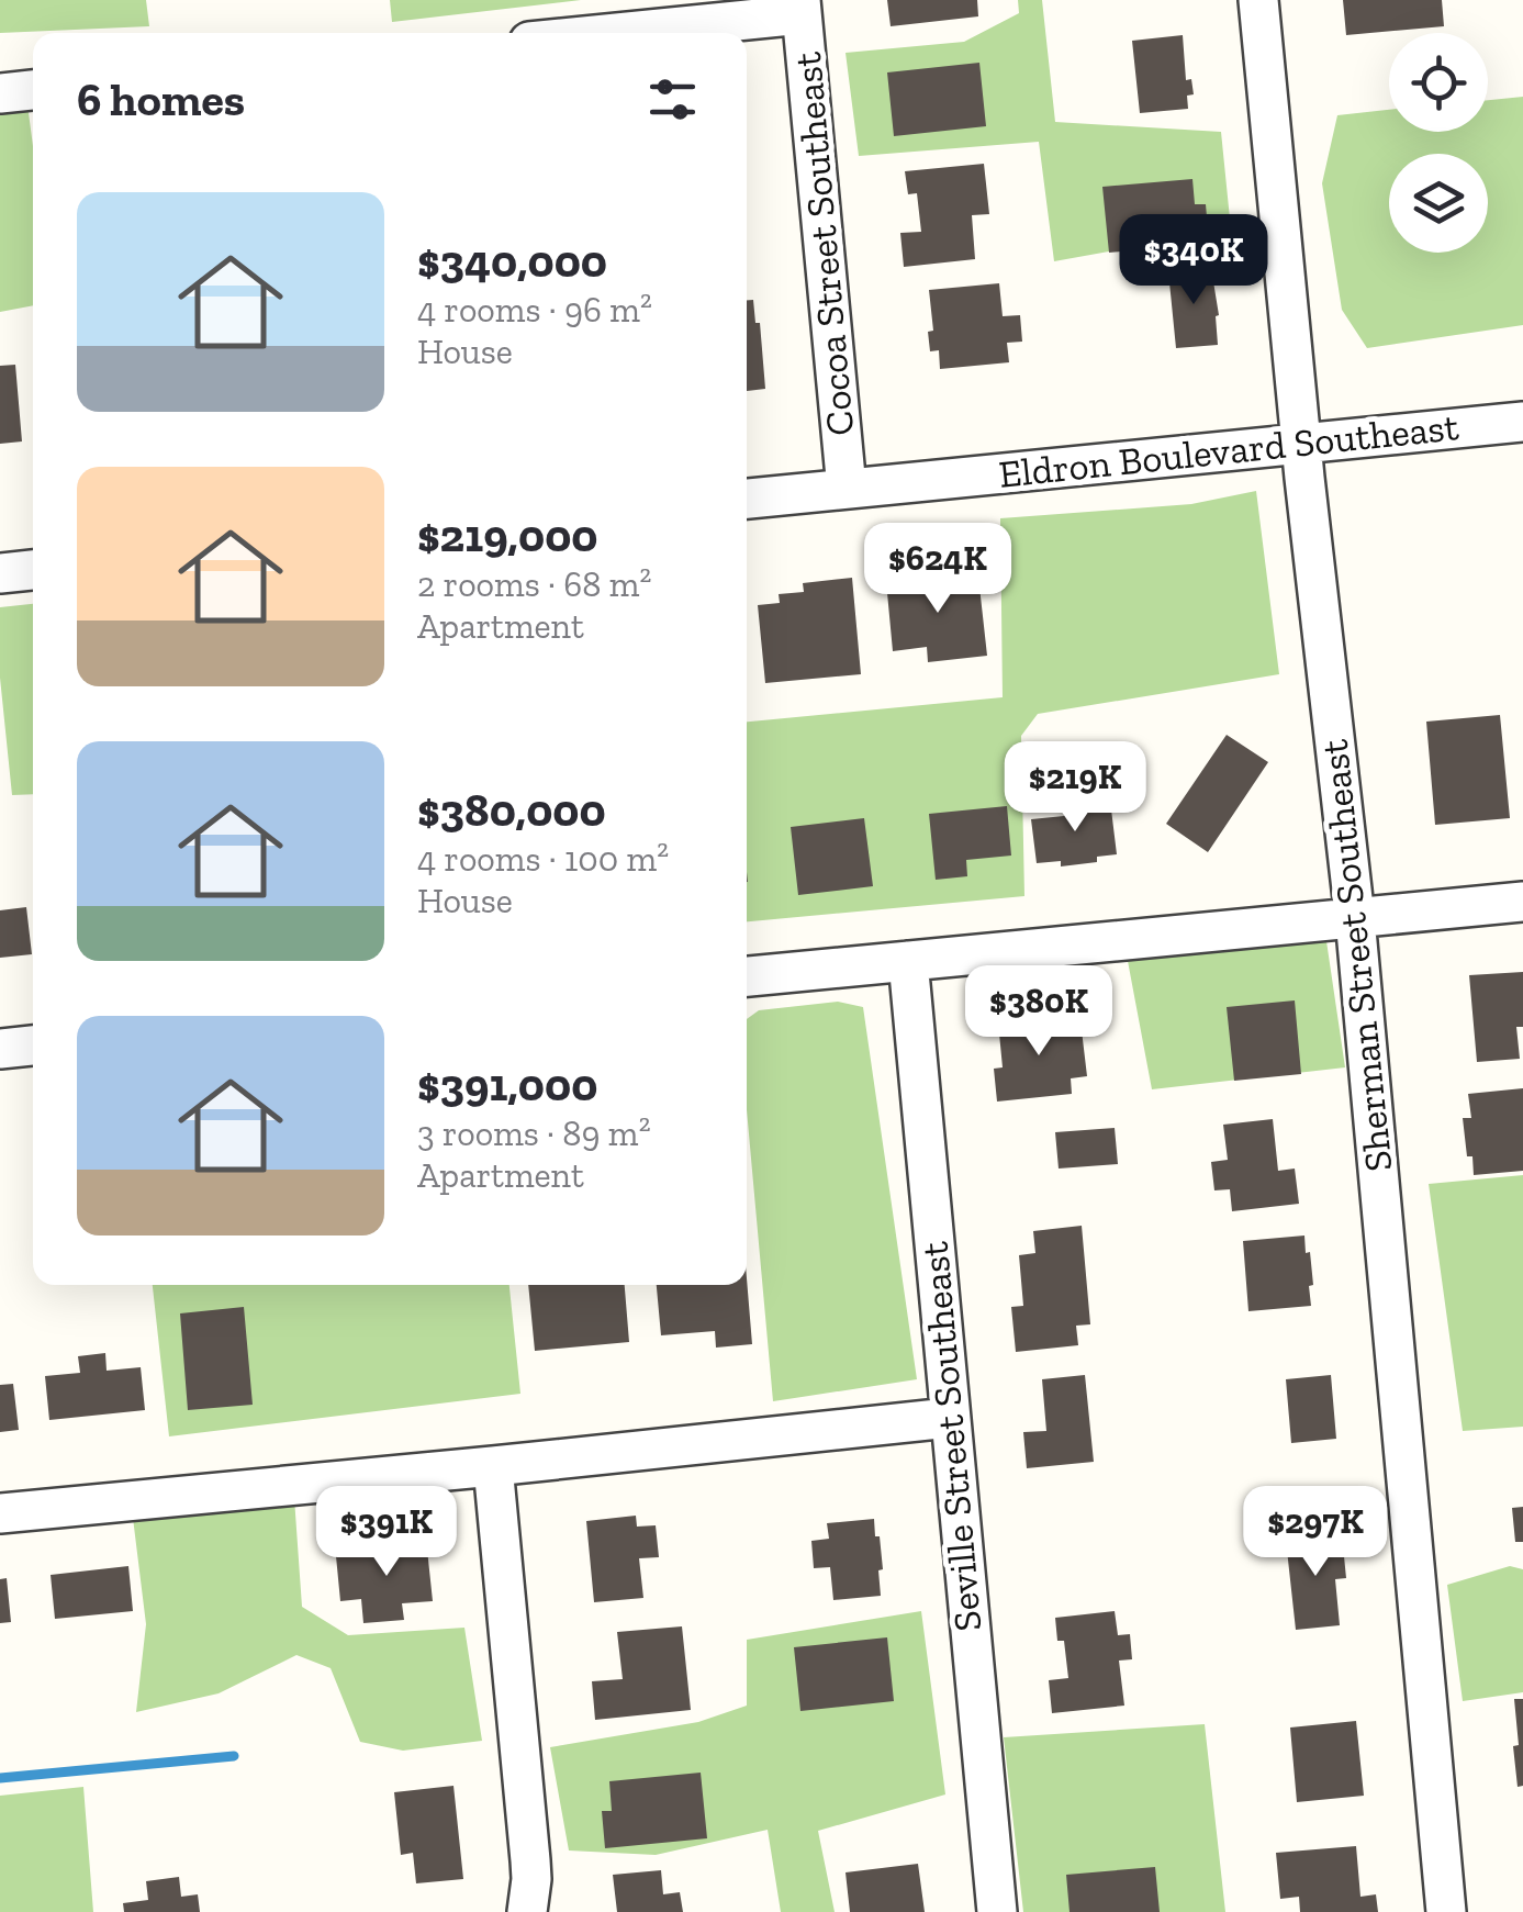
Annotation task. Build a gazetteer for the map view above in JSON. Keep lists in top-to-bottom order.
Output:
{
  "streets": {
    "street": [
      "Cocoa Street Southeast",
      "Eldron Boulevard Southeast",
      "Sherman Street Southeast",
      "Seville Street Southeast"
    ]
  },
  "crossings": [
    ["Cocoa Street Southeast", "Eldron Boulevard Southeast"],
    ["Eldron Boulevard Southeast", "Sherman Street Southeast"]
  ],
  "page": {
    "heading": "6 homes",
    "list": [
      {
        "name": "$340,000",
        "note": "4 rooms · 96 m² · House"
      },
      {
        "name": "$219,000",
        "note": "2 rooms · 68 m² · Apartment"
      },
      {
        "name": "$380,000",
        "note": "4 rooms · 100 m² · House"
      },
      {
        "name": "$391,000",
        "note": "3 rooms · 89 m² · Apartment"
      }
    ],
    "price": [
      "$340K",
      "$624K",
      "$219K",
      "$380K",
      "$391K",
      "$297K"
    ]
  }
}
